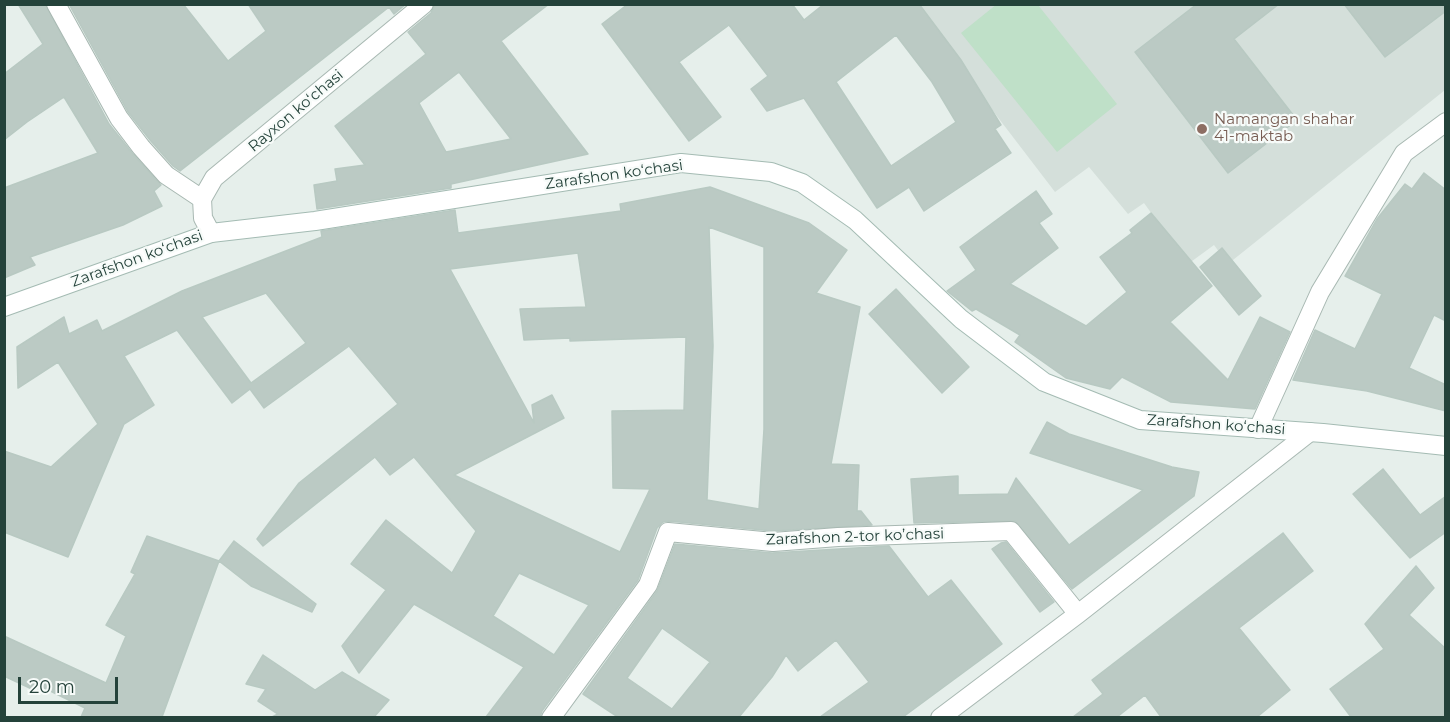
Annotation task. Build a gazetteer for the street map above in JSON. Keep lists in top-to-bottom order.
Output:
{
  "streets": {
    "street": ["Rayxon koʻchasi", "Zarafshon koʻchasi", "Zarafshon 2-tor koʼchasi"]
  },
  "places": ["Namangan shahar 41-maktab"],
  "scale_bar": "20 m"
}
